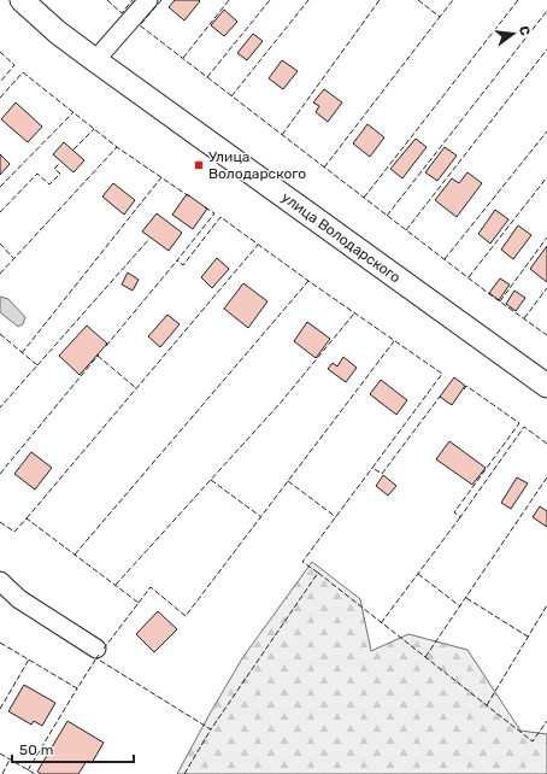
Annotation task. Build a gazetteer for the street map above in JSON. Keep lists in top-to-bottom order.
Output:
{
  "streets": {
    "main road": ["улица Володарского"]
  },
  "places": {
    "transit": ["Улица Володарского"]
  },
  "scale_bar": "50 m",
  "north": "right"
}
